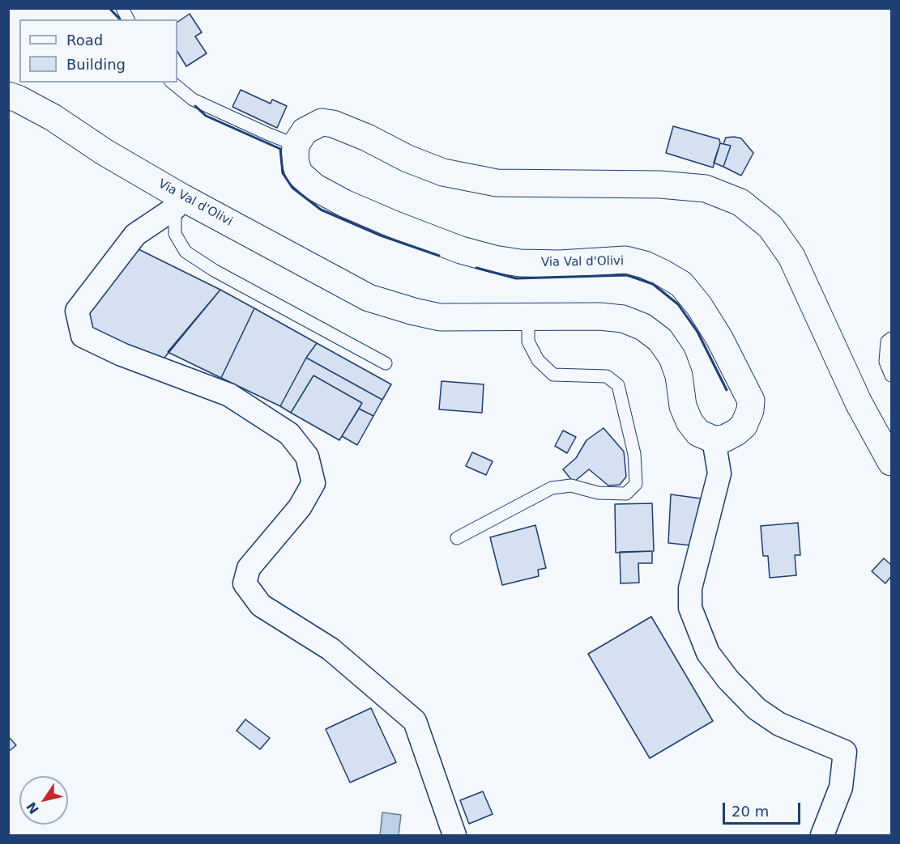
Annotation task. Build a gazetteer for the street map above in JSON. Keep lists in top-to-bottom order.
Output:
{
  "streets": {
    "street": ["Via Val d'Olivi"]
  },
  "legend": ["Road", "Building"],
  "scale_bar": "20 m",
  "north": "bottom left"
}
